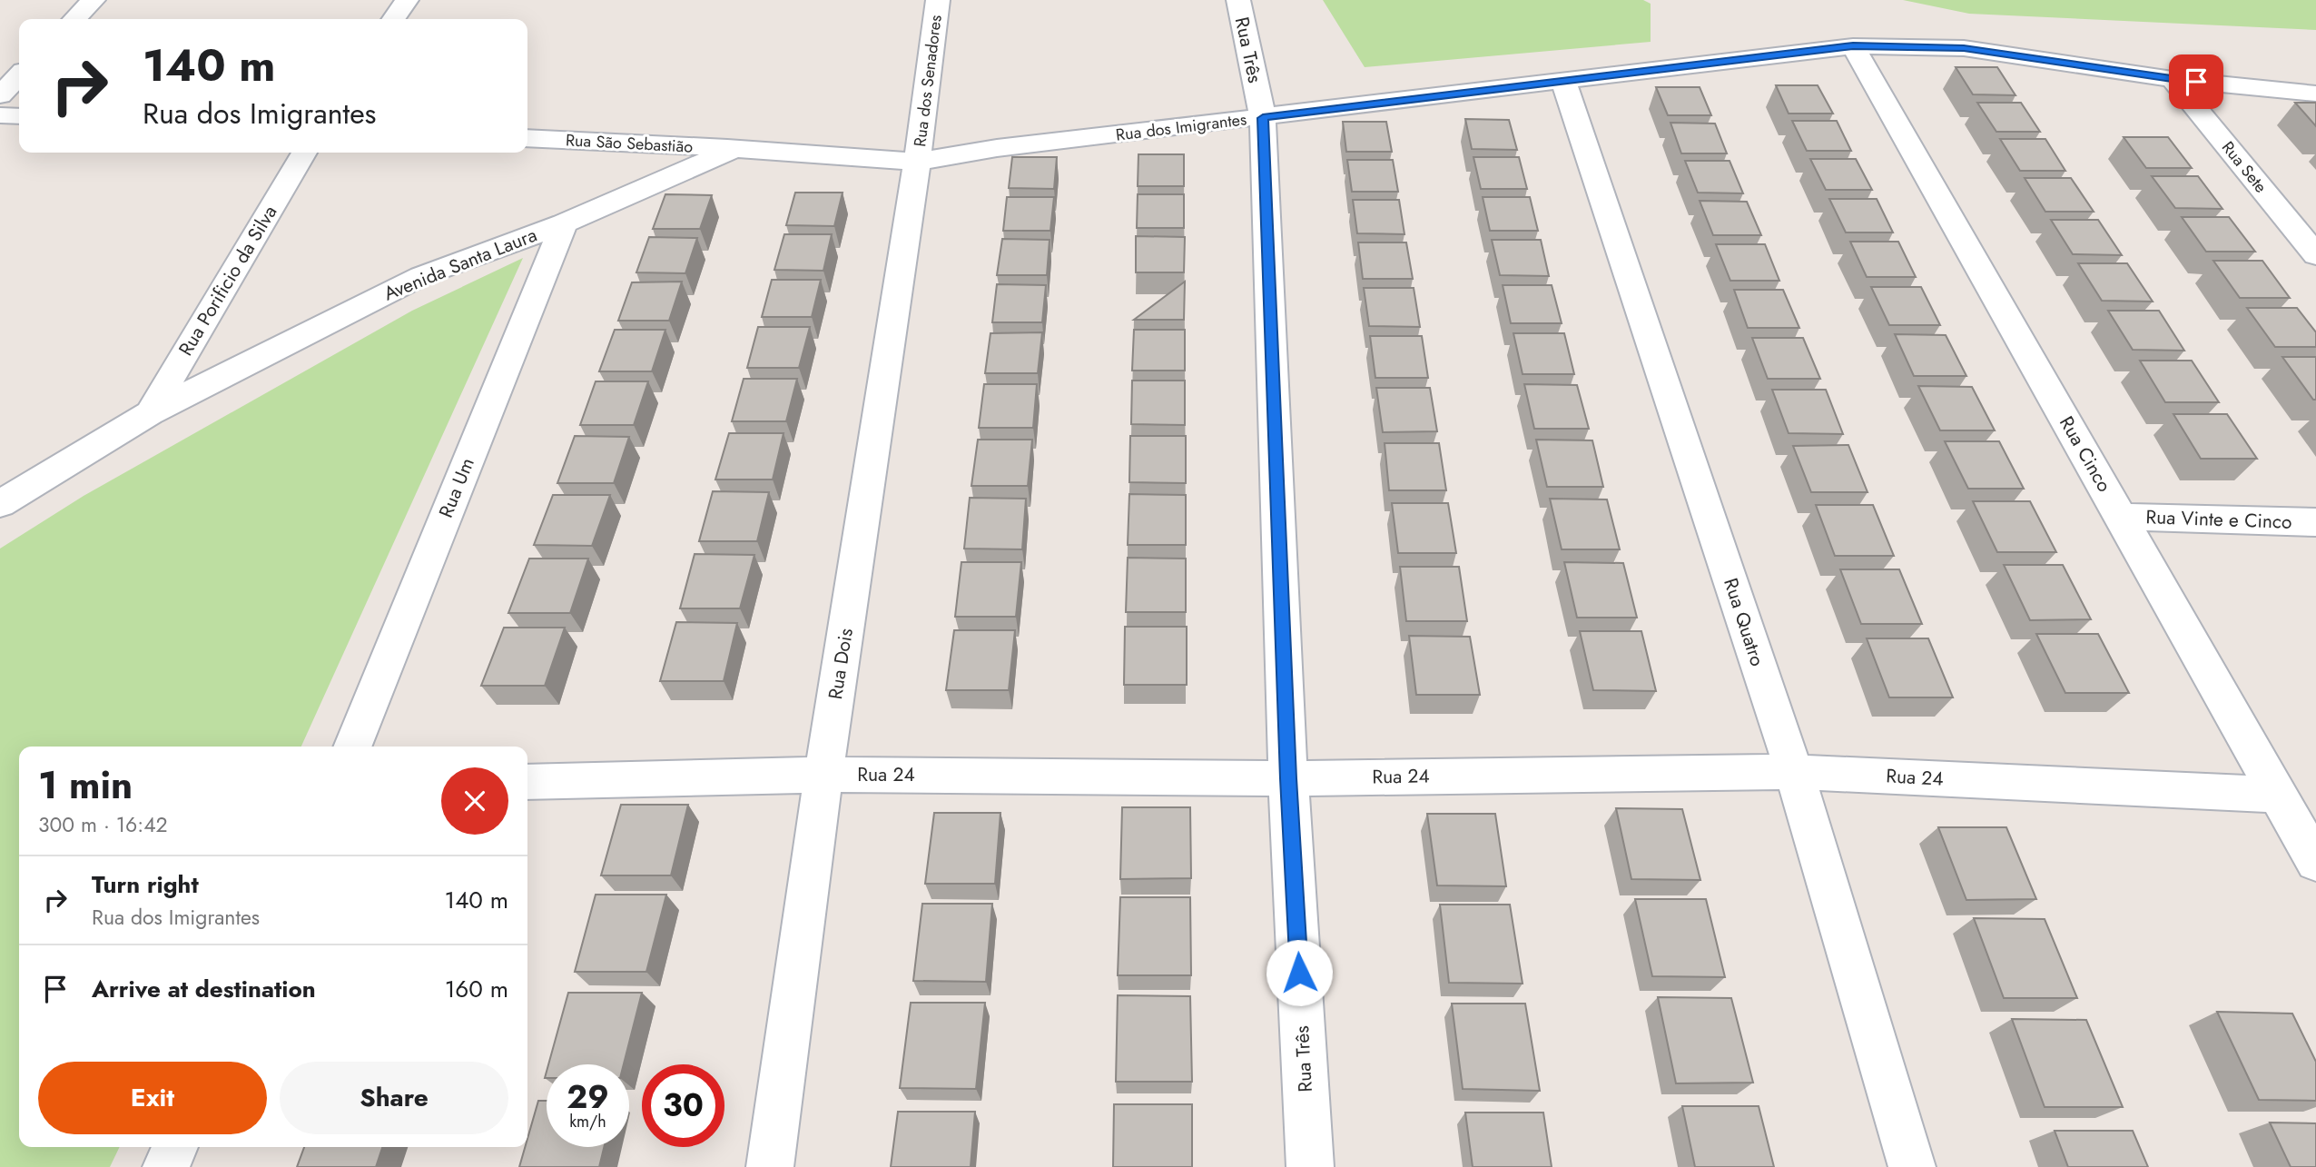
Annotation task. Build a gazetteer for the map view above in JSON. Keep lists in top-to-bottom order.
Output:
{
  "streets": {
    "street": [
      "Rua Três",
      "Rua dos Senadores",
      "Rua dos Imigrantes",
      "Rua São Sebastião",
      "Rua Sete",
      "Avenida Santa Laura",
      "Rua Porificio da Silva",
      "Rua Cinco",
      "Rua Um",
      "Rua Vinte e Cinco",
      "Rua Quatro",
      "Rua Dois",
      "Rua 24"
    ]
  },
  "crossings": [
    ["Rua Três", "Rua dos Imigrantes"],
    ["Rua Três", "Rua 24"],
    ["Rua dos Senadores", "Rua dos Imigrantes"],
    ["Rua dos Senadores", "Avenida Santa Laura"],
    ["Rua dos Senadores", "Rua Dois"],
    ["Rua dos Imigrantes", "Rua Sete"],
    ["Rua dos Imigrantes", "Avenida Santa Laura"],
    ["Rua dos Imigrantes", "Rua Cinco"],
    ["Rua dos Imigrantes", "Rua Quatro"],
    ["Rua dos Imigrantes", "Rua Dois"],
    ["Rua São Sebastião", "Avenida Santa Laura"],
    ["Avenida Santa Laura", "Rua Porificio da Silva"],
    ["Avenida Santa Laura", "Rua Um"],
    ["Avenida Santa Laura", "Rua Dois"],
    ["Rua Cinco", "Rua Vinte e Cinco"],
    ["Rua Cinco", "Rua 24"],
    ["Rua Quatro", "Rua 24"],
    ["Rua Dois", "Rua 24"]
  ],
  "page": {
    "turn": ["140 m", "Rua dos Imigrantes"],
    "heading": ["1 min", "300 m · 16:42"],
    "list": [
      {
        "name": "Turn right",
        "note": "Rua dos Imigrantes",
        "value": "140 m"
      },
      {
        "name": "Arrive at destination",
        "value": "160 m"
      }
    ],
    "buttons": ["Exit", "Share"],
    "speed": "29 km/h",
    "limit": "30"
  }
}
